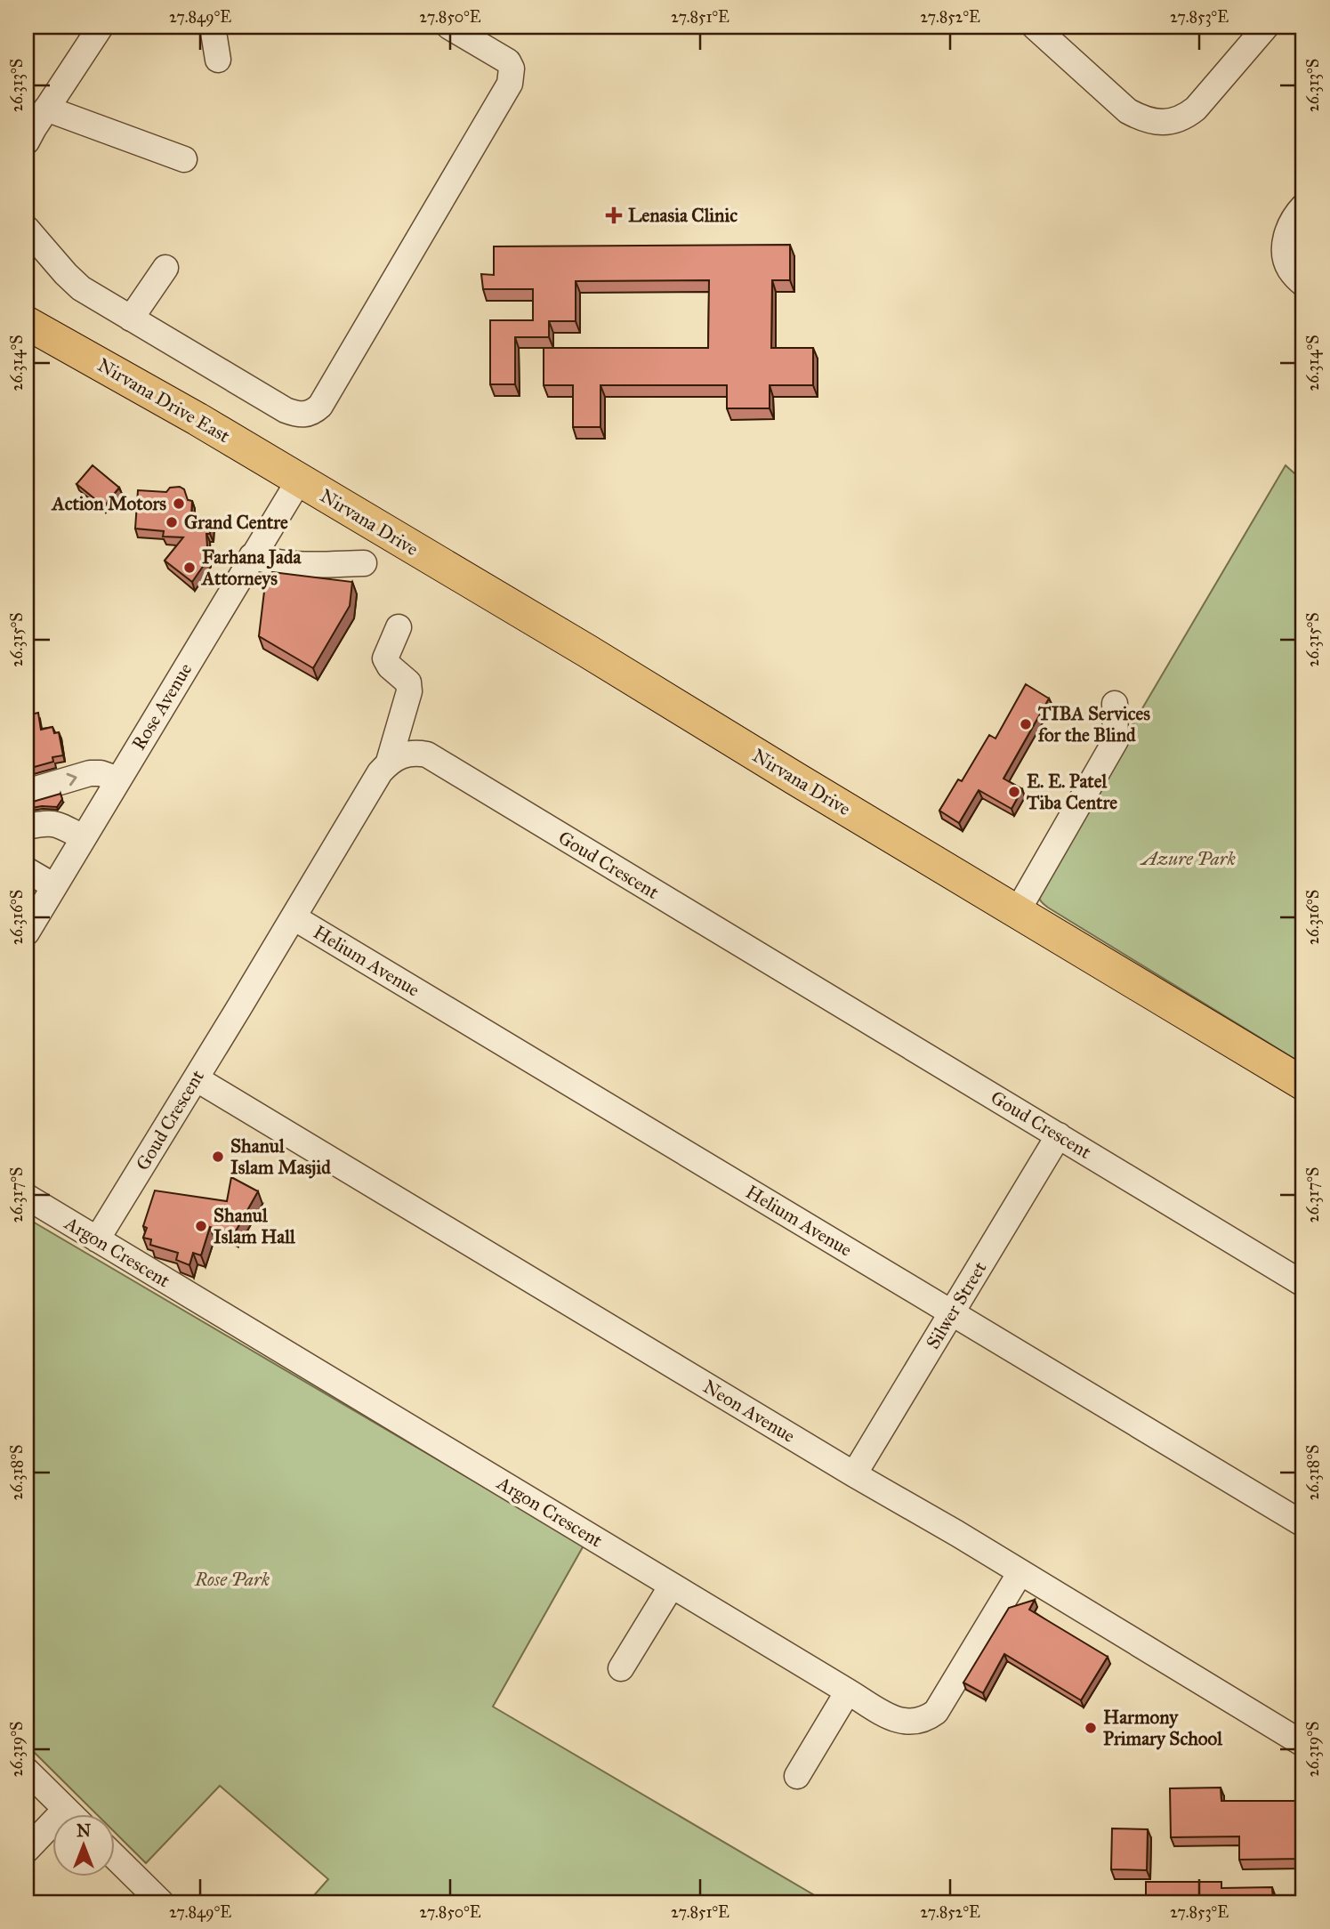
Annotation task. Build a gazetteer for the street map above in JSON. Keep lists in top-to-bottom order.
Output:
{
  "streets": {
    "main road": ["Nirvana Drive East", "Nirvana Drive"],
    "street": [
      "Rose Avenue",
      "Goud Crescent",
      "Helium Avenue",
      "Argon Crescent",
      "Silwer Street",
      "Neon Avenue"
    ]
  },
  "crossings": [
    ["Nirvana Drive East", "Nirvana Drive"],
    ["Nirvana Drive East", "Rose Avenue"],
    ["Nirvana Drive", "Rose Avenue"],
    ["Goud Crescent", "Helium Avenue"],
    ["Goud Crescent", "Argon Crescent"],
    ["Goud Crescent", "Silwer Street"],
    ["Goud Crescent", "Neon Avenue"],
    ["Helium Avenue", "Silwer Street"],
    ["Argon Crescent", "Neon Avenue"],
    ["Silwer Street", "Neon Avenue"]
  ],
  "parks": ["Azure Park", "Rose Park"],
  "places": {
    "health": ["Lenasia Clinic"],
    "other": [
      "Action Motors",
      "Grand Centre",
      "Farhana Jada Attorneys",
      "TIBA Services for the Blind",
      "E. E. Patel Tiba Centre",
      "Shanul Islam Masjid",
      "Shanul Islam Hall",
      "Harmony Primary School"
    ]
  },
  "north": "top",
  "coordinates": [
    "27.849°E",
    "27.850°E",
    "27.851°E",
    "27.852°E",
    "27.853°E",
    "26.313°S",
    "26.314°S",
    "26.315°S",
    "26.316°S",
    "26.317°S",
    "26.318°S",
    "26.319°S"
  ]
}
